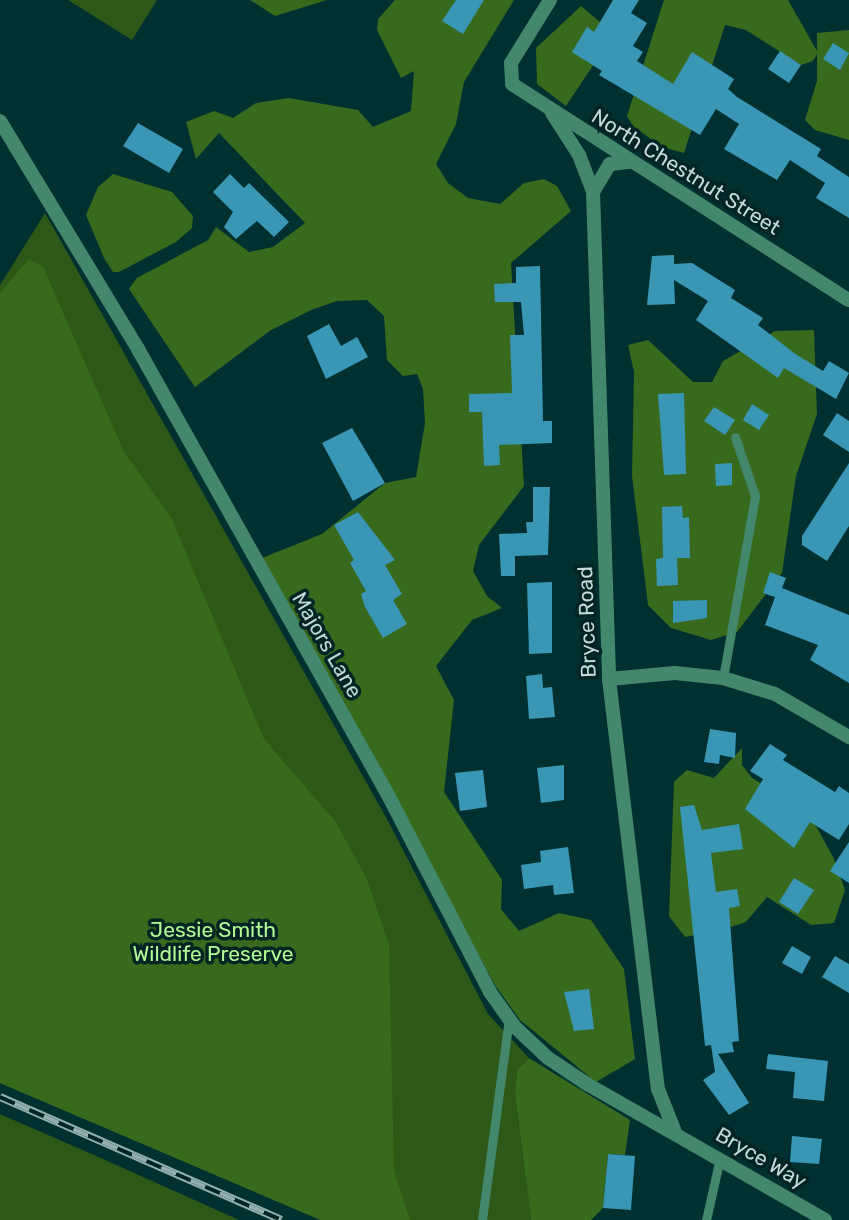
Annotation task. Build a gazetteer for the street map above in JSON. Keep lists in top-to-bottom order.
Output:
{
  "streets": {
    "street": [
      "North Chestnut Street",
      "Bryce Road",
      "Majors Lane",
      "Bryce Way"
    ]
  },
  "crossings": [
    ["North Chestnut Street", "Bryce Road"],
    ["Bryce Road", "Majors Lane"],
    ["Bryce Road", "Bryce Way"],
    ["Majors Lane", "Bryce Way"]
  ],
  "parks": ["Jessie Smith Wildlife Preserve"]
}
